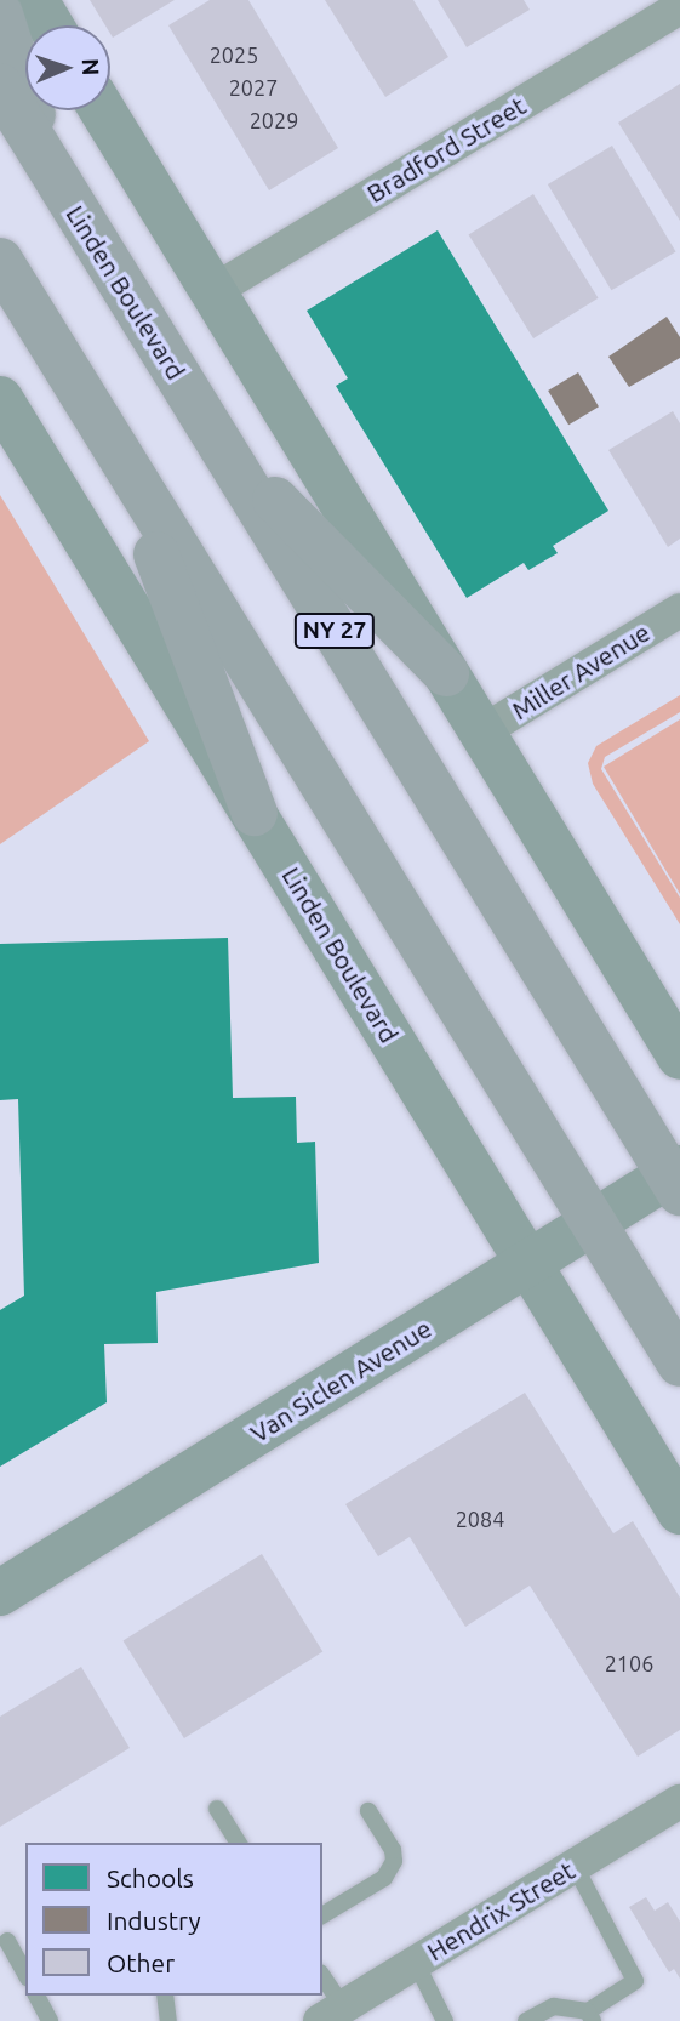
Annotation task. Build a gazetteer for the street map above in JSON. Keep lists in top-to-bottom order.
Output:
{
  "streets": {
    "highway": ["Linden Boulevard", "NY 27"],
    "street": [
      "Bradford Street",
      "Miller Avenue",
      "Van Siclen Avenue",
      "Hendrix Street"
    ]
  },
  "crossings": [
    ["Linden Boulevard", "Van Siclen Avenue"]
  ],
  "house_numbers": [
    "2025",
    "2027",
    "2029",
    "2084",
    "2106"
  ],
  "legend": ["Schools", "Industry", "Other"],
  "north": "right"
}
